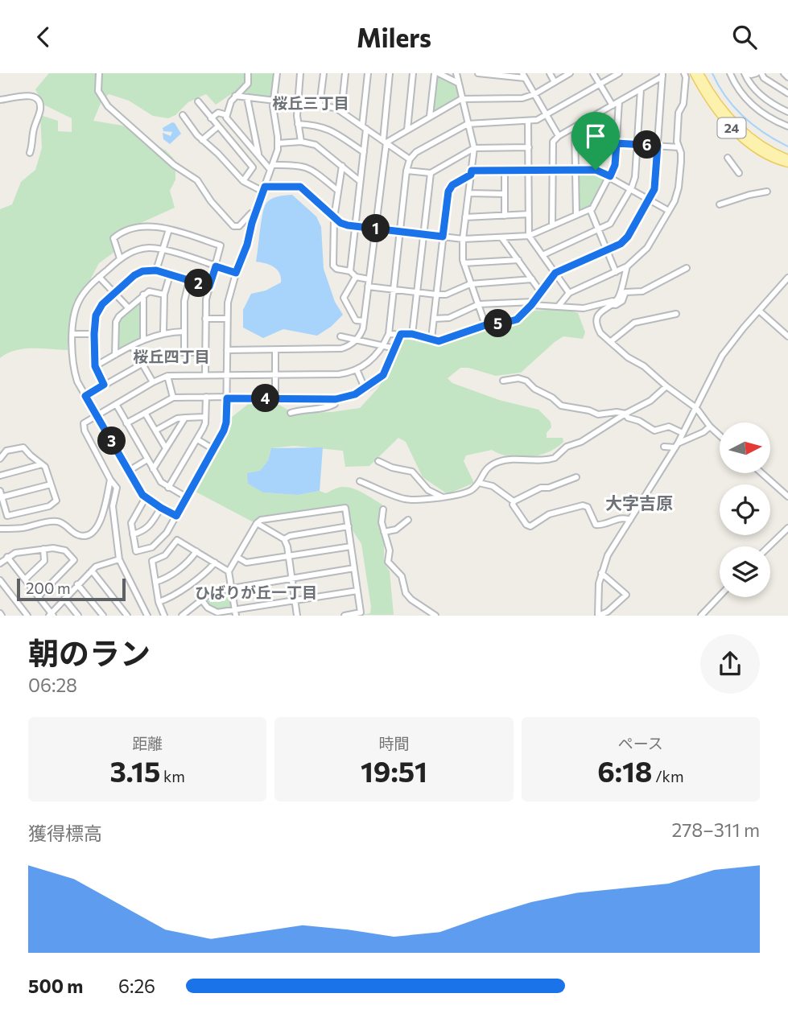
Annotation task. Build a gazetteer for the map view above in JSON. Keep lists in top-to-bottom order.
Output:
{
  "streets": {
    "main road": ["24"]
  },
  "districts": [
    "桜丘三丁目",
    "桜丘四丁目",
    "大字吉原",
    "ひばりが丘一丁目"
  ],
  "scale_bar": "200 m",
  "north": "right",
  "page": {
    "header": "Milers",
    "pins": [
      "6",
      "1",
      "2",
      "5",
      "4",
      "3"
    ],
    "scale": "200 m",
    "heading": ["朝のラン", "06:28"],
    "stats": [
      ["距離", "3.15 km"],
      ["時間", "19:51"],
      ["ペース", "6:18 /km"]
    ],
    "chart": ["獲得標高", "278–311 m"],
    "list": [
      {
        "name": "500 m",
        "note": "6:26"
      }
    ]
  }
}
